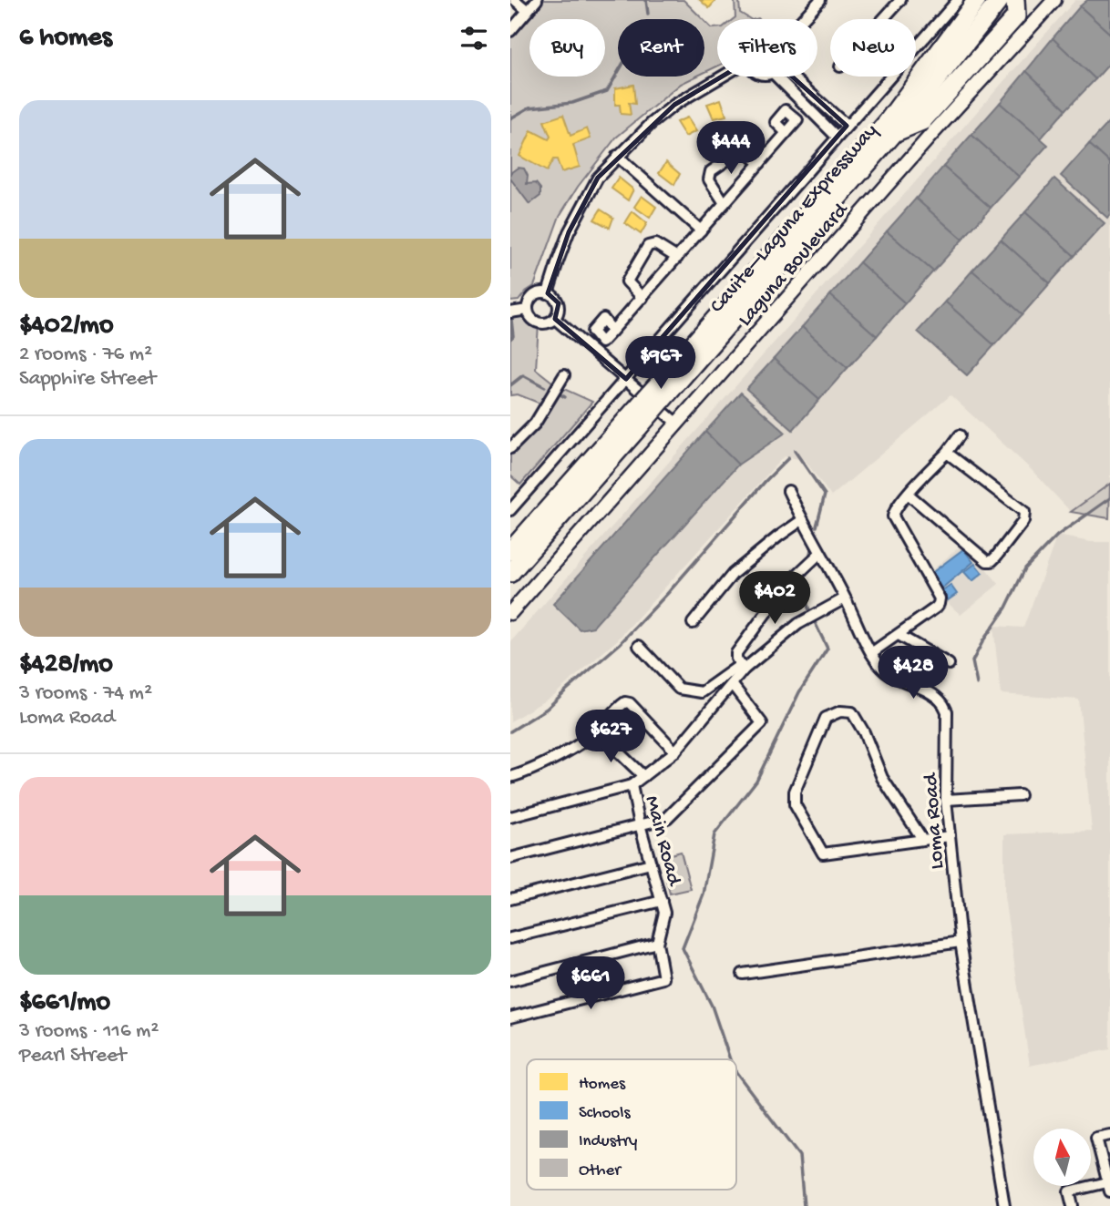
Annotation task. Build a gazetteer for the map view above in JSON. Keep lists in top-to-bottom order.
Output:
{
  "streets": {
    "highway": ["Cavite–Laguna Expressway"],
    "main road": ["Laguna Boulevard"],
    "street": ["Loma Road", "Main Road"]
  },
  "legend": [
    "Homes",
    "Schools",
    "Industry",
    "Other"
  ],
  "north": "top",
  "page": {
    "heading": "6 homes",
    "chip": [
      "Buy",
      "Rent",
      "Filters",
      "New"
    ],
    "list": [
      {
        "name": "$402/mo",
        "note": "2 rooms · 76 m² · Sapphire Street"
      },
      {
        "name": "$428/mo",
        "note": "3 rooms · 74 m² · Loma Road"
      },
      {
        "name": "$661/mo",
        "note": "3 rooms · 116 m² · Pearl Street"
      }
    ],
    "price": [
      "$444",
      "$967",
      "$402",
      "$428",
      "$627",
      "$661"
    ]
  }
}
